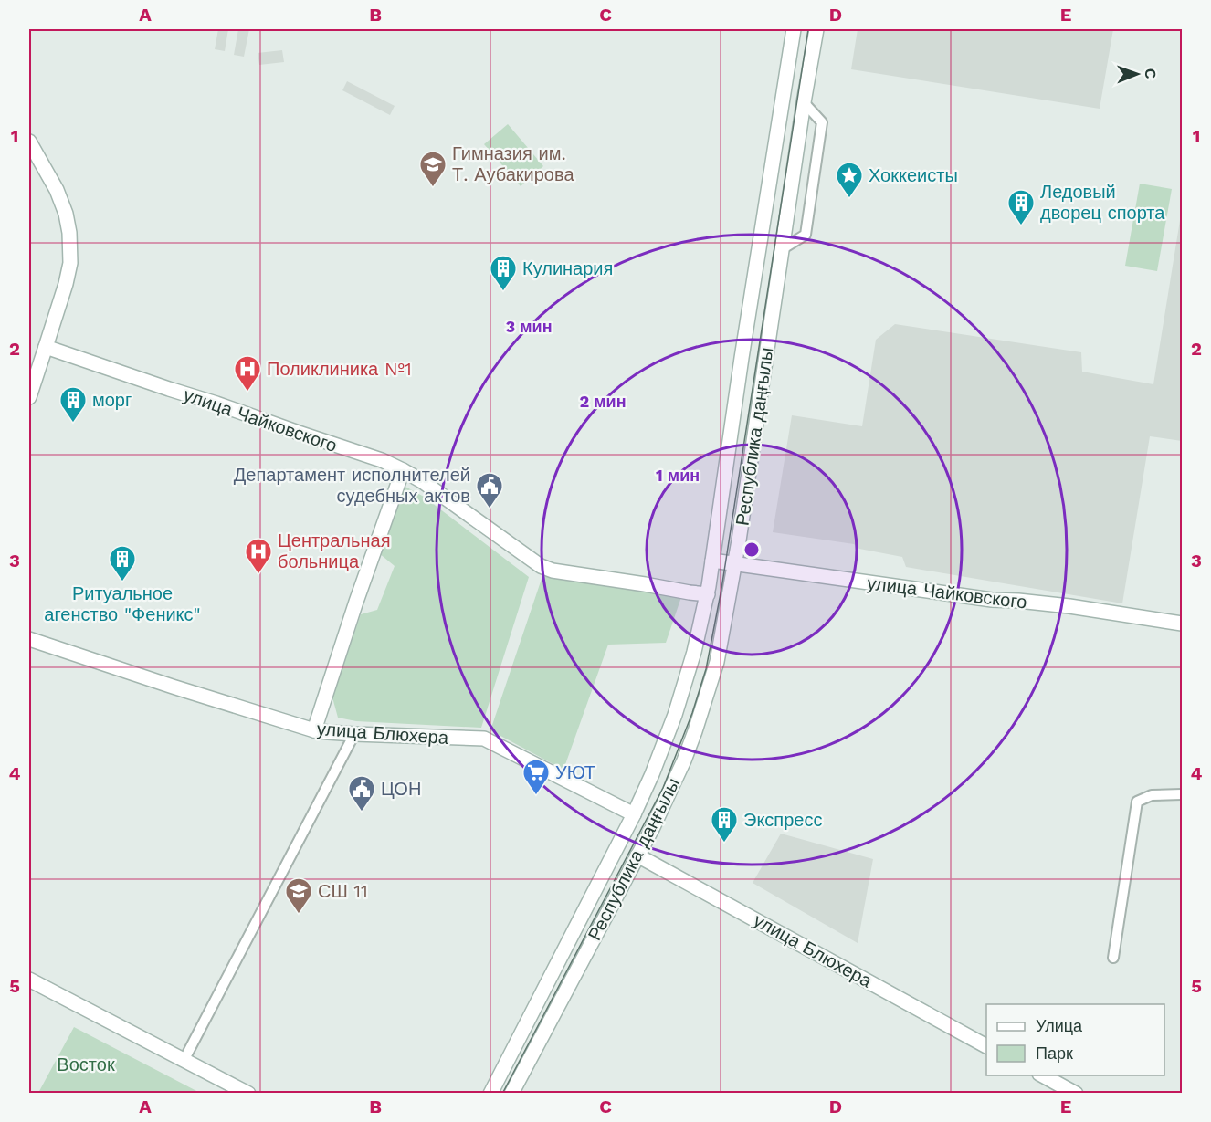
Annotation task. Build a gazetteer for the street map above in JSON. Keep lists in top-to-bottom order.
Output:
{
  "streets": {
    "street": ["улица Чайковского", "Республика даңғылы", "улица Блюхера"]
  },
  "crossings": [
    ["улица Чайковского", "Республика даңғылы"],
    ["Республика даңғылы", "улица Блюхера"]
  ],
  "parks": ["Восток"],
  "places": {
    "school or university": ["Гимназия им. Т. Аубакирова", "СШ 11"],
    "place": ["Хоккеисты"],
    "building": [
      "Ледовый дворец спорта",
      "Кулинария",
      "морг",
      "Ритуальное агенство \"Феникс\"",
      "Экспресс"
    ],
    "hospital": ["Поликлиника №1", "Центральная больница"],
    "public building": ["Департамент исполнителей судебных актов", "ЦОН"],
    "supermarket": ["УЮТ"]
  },
  "legend": ["Улица", "Парк"],
  "north": "right",
  "grid": {
    "columns": [
      "A",
      "B",
      "C",
      "D",
      "E"
    ],
    "rows": [
      "1",
      "2",
      "3",
      "4",
      "5"
    ]
  },
  "rings": ["3 мин", "2 мин", "1 мин"]
}
